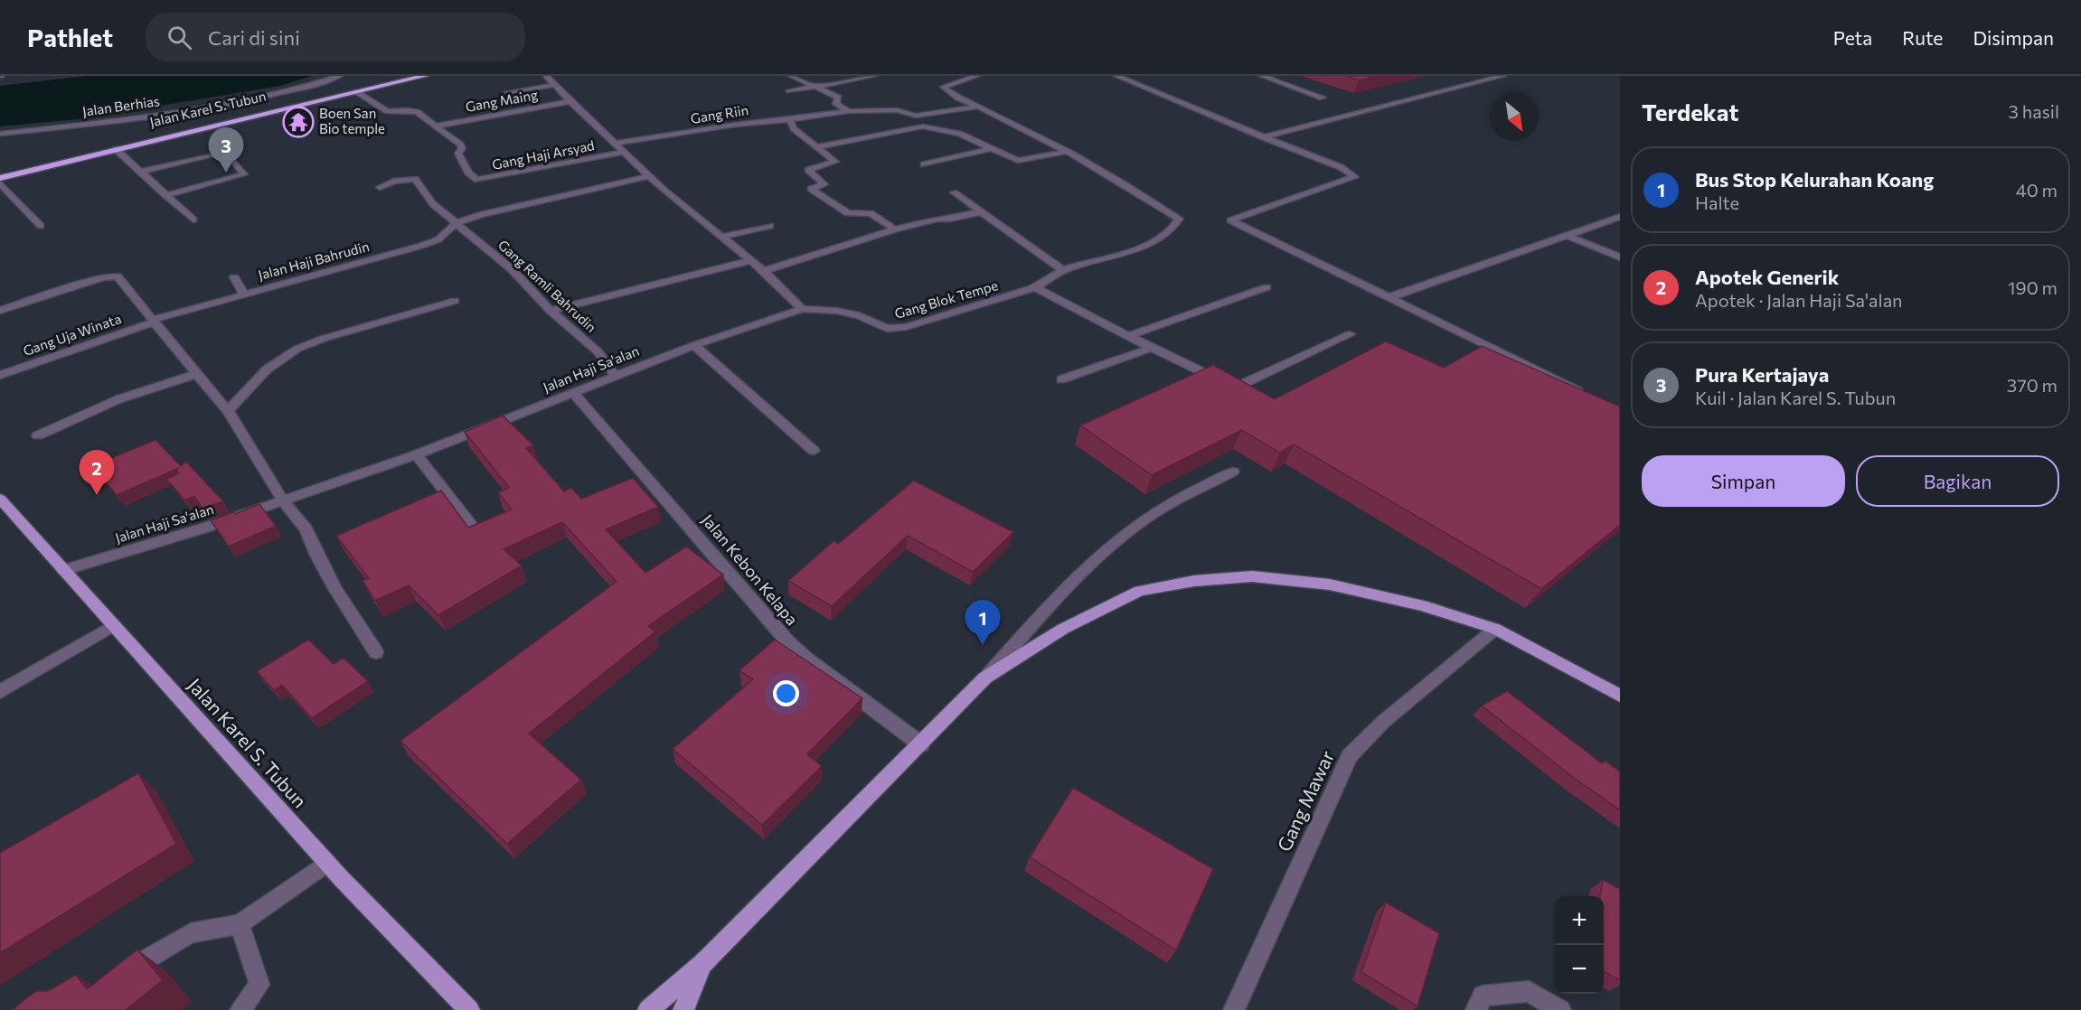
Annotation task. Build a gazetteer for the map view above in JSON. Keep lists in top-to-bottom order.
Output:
{
  "streets": {
    "highway": ["Jalan Karel S. Tubun"],
    "street": [
      "Gang Maing",
      "Jalan Berhias",
      "Gang Riin",
      "Gang Haji Arsyad",
      "Jalan Haji Bahrudin",
      "Gang Ramli Bahrudin",
      "Gang Blok Tempe",
      "Gang Uja Winata",
      "Jalan Haji Sa'alan",
      "Jalan Kebon Kelapa",
      "Gang Mawar"
    ]
  },
  "crossings": [
    ["Gang Maing", "Gang Haji Arsyad"],
    ["Jalan Karel S. Tubun", "Jalan Haji Sa'alan"],
    ["Jalan Haji Bahrudin", "Gang Ramli Bahrudin"],
    ["Jalan Haji Bahrudin", "Gang Uja Winata"],
    ["Gang Ramli Bahrudin", "Jalan Haji Sa'alan"],
    ["Gang Blok Tempe", "Jalan Haji Sa'alan"],
    ["Jalan Haji Sa'alan", "Jalan Kebon Kelapa"]
  ],
  "places": {
    "temple": ["Boen San Bio temple"]
  },
  "north": "bottom right",
  "page": {
    "header": "Pathlet",
    "search": "Cari di sini",
    "nav": ["Peta", "Rute", "Disimpan"],
    "heading": ["Terdekat", "3 hasil"],
    "pins": ["3", "2", "1"],
    "list": [
      {
        "mark": "1",
        "name": "Bus Stop Kelurahan Koang",
        "note": "Halte",
        "value": "40 m"
      },
      {
        "mark": "2",
        "name": "Apotek Generik",
        "note": "Apotek · Jalan Haji Sa'alan",
        "value": "190 m"
      },
      {
        "mark": "3",
        "name": "Pura Kertajaya",
        "note": "Kuil · Jalan Karel S. Tubun",
        "value": "370 m"
      }
    ],
    "buttons": ["Simpan", "Bagikan"],
    "map_buttons": ["+", "−"]
  }
}
